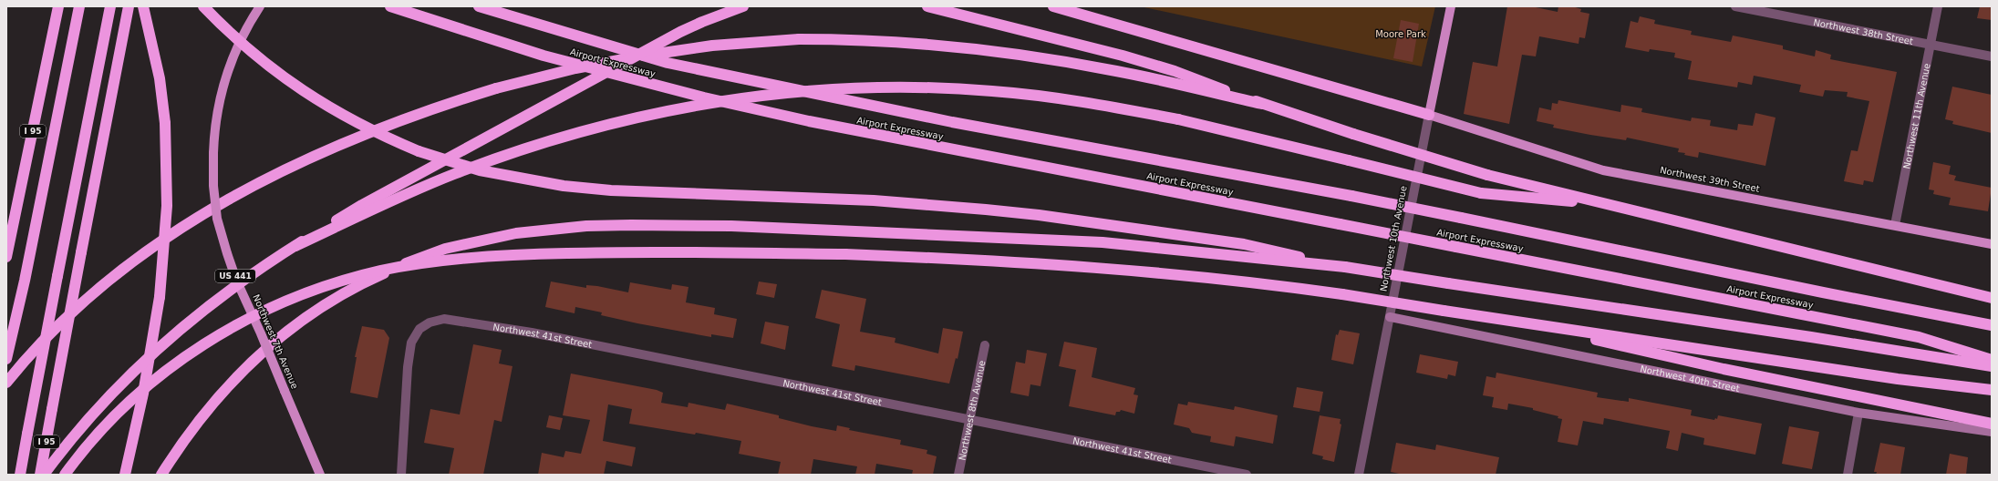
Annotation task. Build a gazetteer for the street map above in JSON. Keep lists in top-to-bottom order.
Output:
{
  "streets": {
    "highway": ["Airport Expressway", "I 95"],
    "main road": [
      "Northwest 39th Street",
      "Northwest 10th Avenue",
      "US 441",
      "Northwest 7th Avenue",
      "Northwest 40th Street"
    ],
    "street": [
      "Northwest 38th Street",
      "Northwest 11th Avenue",
      "Northwest 41st Street",
      "Northwest 8th Avenue"
    ]
  },
  "crossings": [
    ["Northwest 38th Street", "Northwest 11th Avenue"],
    ["Northwest 11th Avenue", "Northwest 39th Street"],
    ["Northwest 39th Street", "Northwest 10th Avenue"],
    ["Northwest 10th Avenue", "Northwest 40th Street"],
    ["Northwest 41st Street", "Northwest 8th Avenue"]
  ],
  "parks": ["Moore Park"]
}
